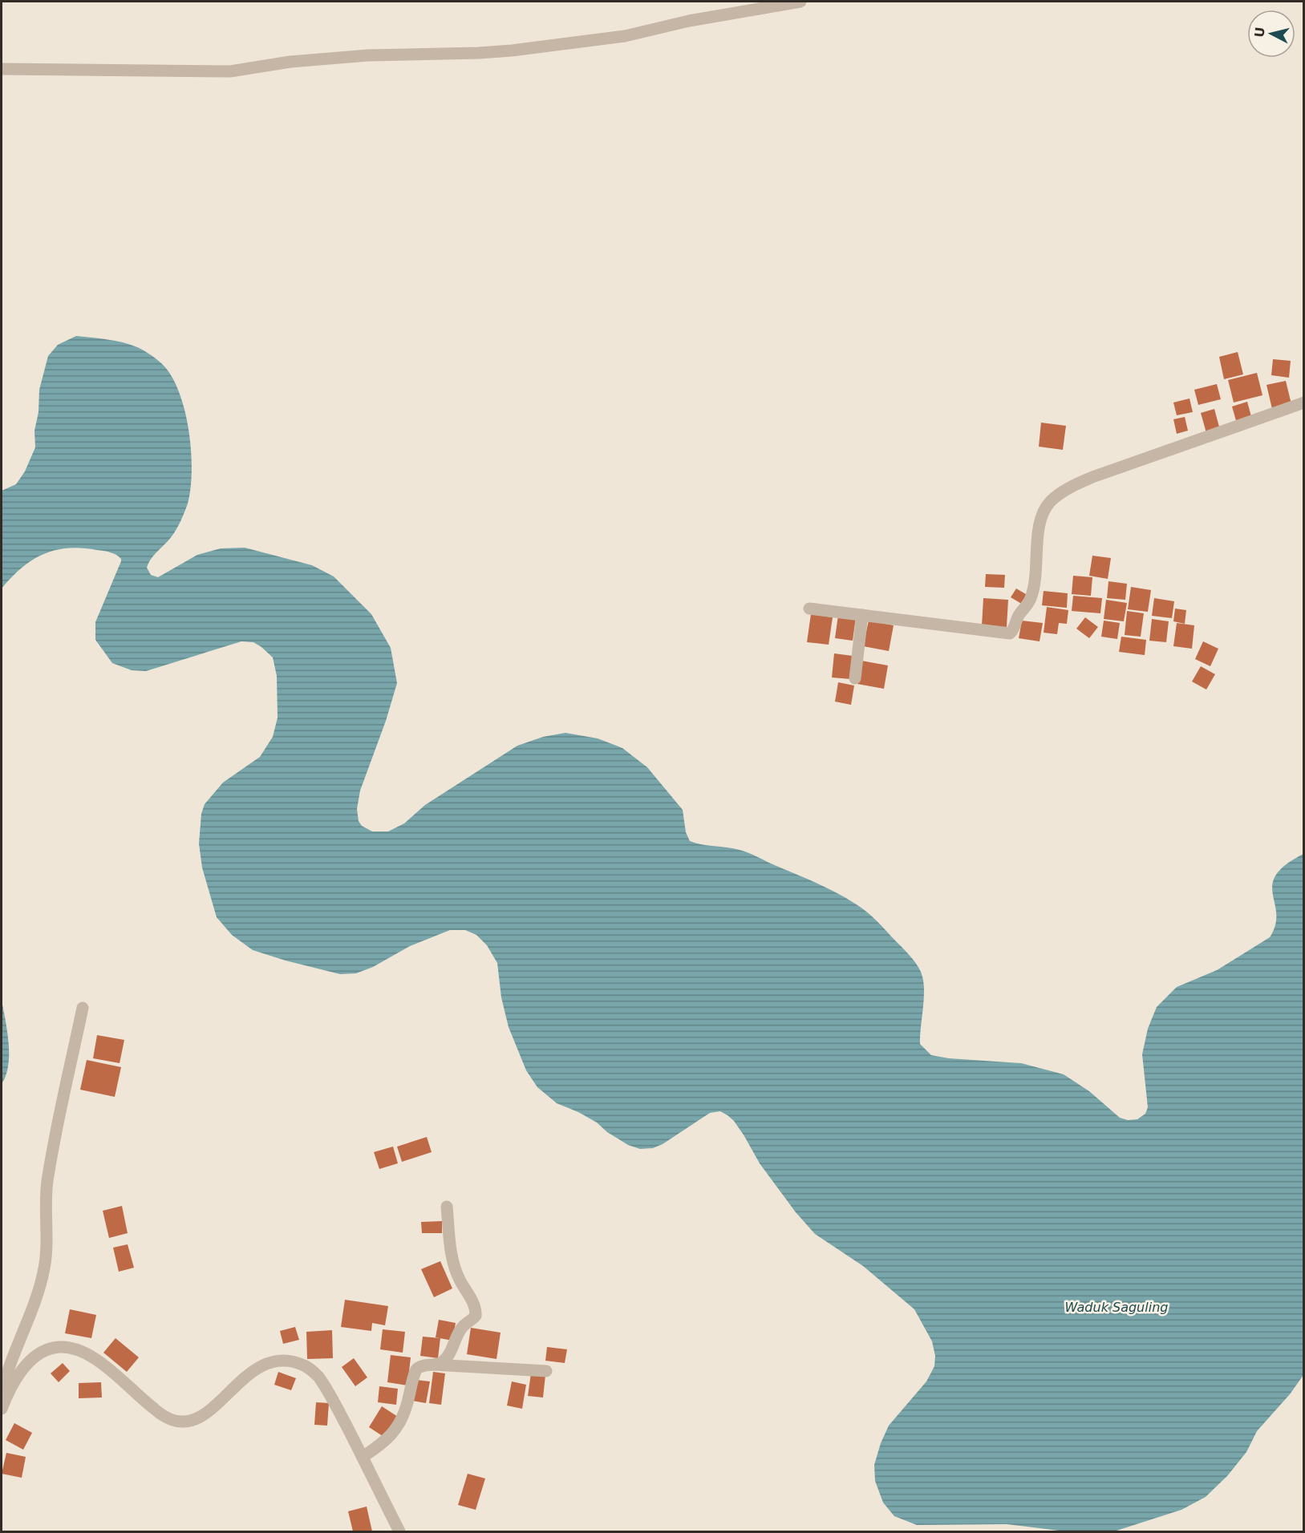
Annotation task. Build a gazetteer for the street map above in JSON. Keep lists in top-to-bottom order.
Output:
{
  "water": ["Waduk Saguling"],
  "north": "left"
}
